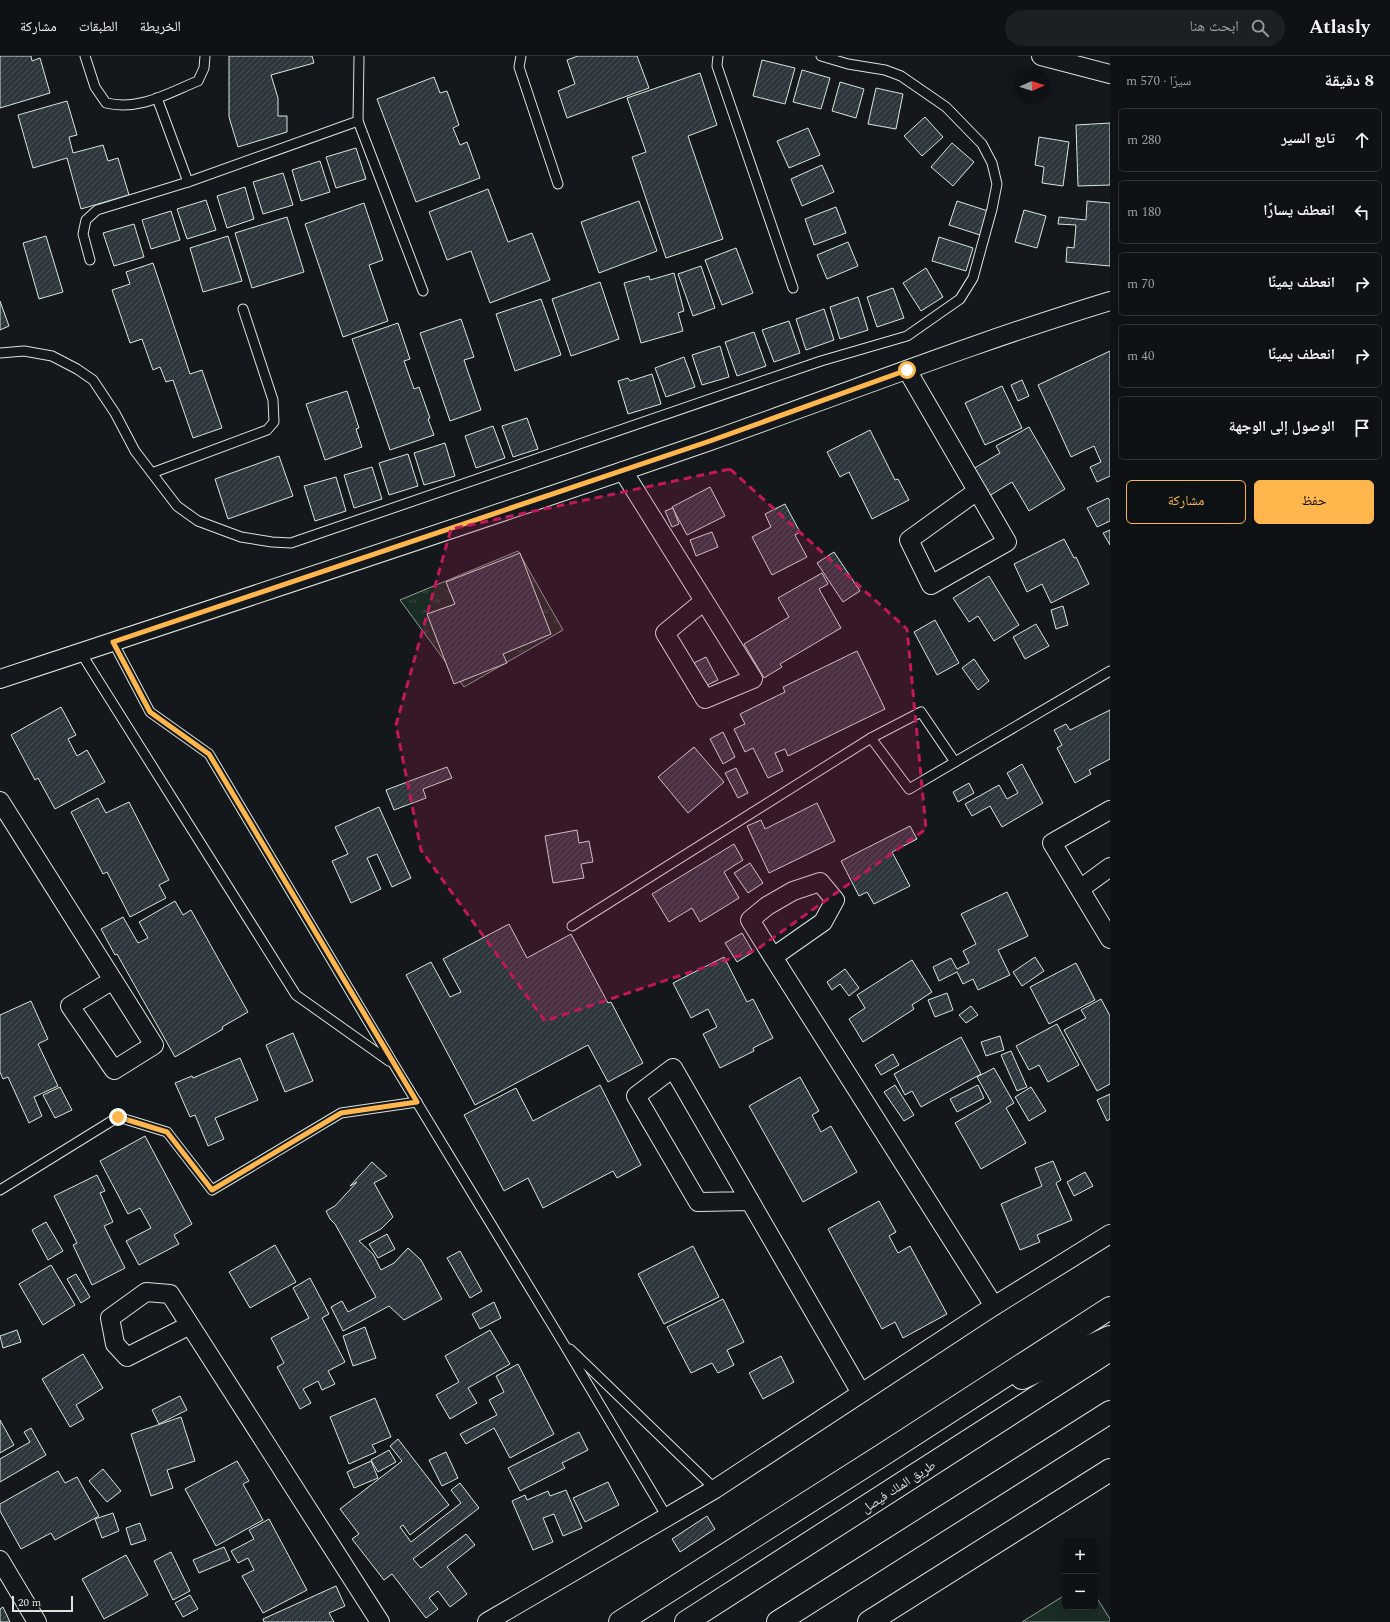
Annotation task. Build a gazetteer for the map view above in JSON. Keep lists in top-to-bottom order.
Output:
{
  "streets": {
    "main road": ["طريق الملك فيصل"]
  },
  "scale_bar": "20 m",
  "north": "right",
  "page": {
    "header": "Atlasly",
    "search": "ابحث هنا",
    "nav": ["الخريطة", "الطبقات", "مشاركة"],
    "heading": ["8 دقيقة", "سيرًا · 570 m"],
    "list": [
      ["تابع السير", "280 m"],
      ["انعطف يسارًا", "180 m"],
      ["انعطف يمينًا", "70 m"],
      ["انعطف يمينًا", "40 m"],
      "الوصول إلى الوجهة"
    ],
    "buttons": ["حفظ", "مشاركة"],
    "map_buttons": ["+", "−"],
    "scale": "20 m"
  }
}
